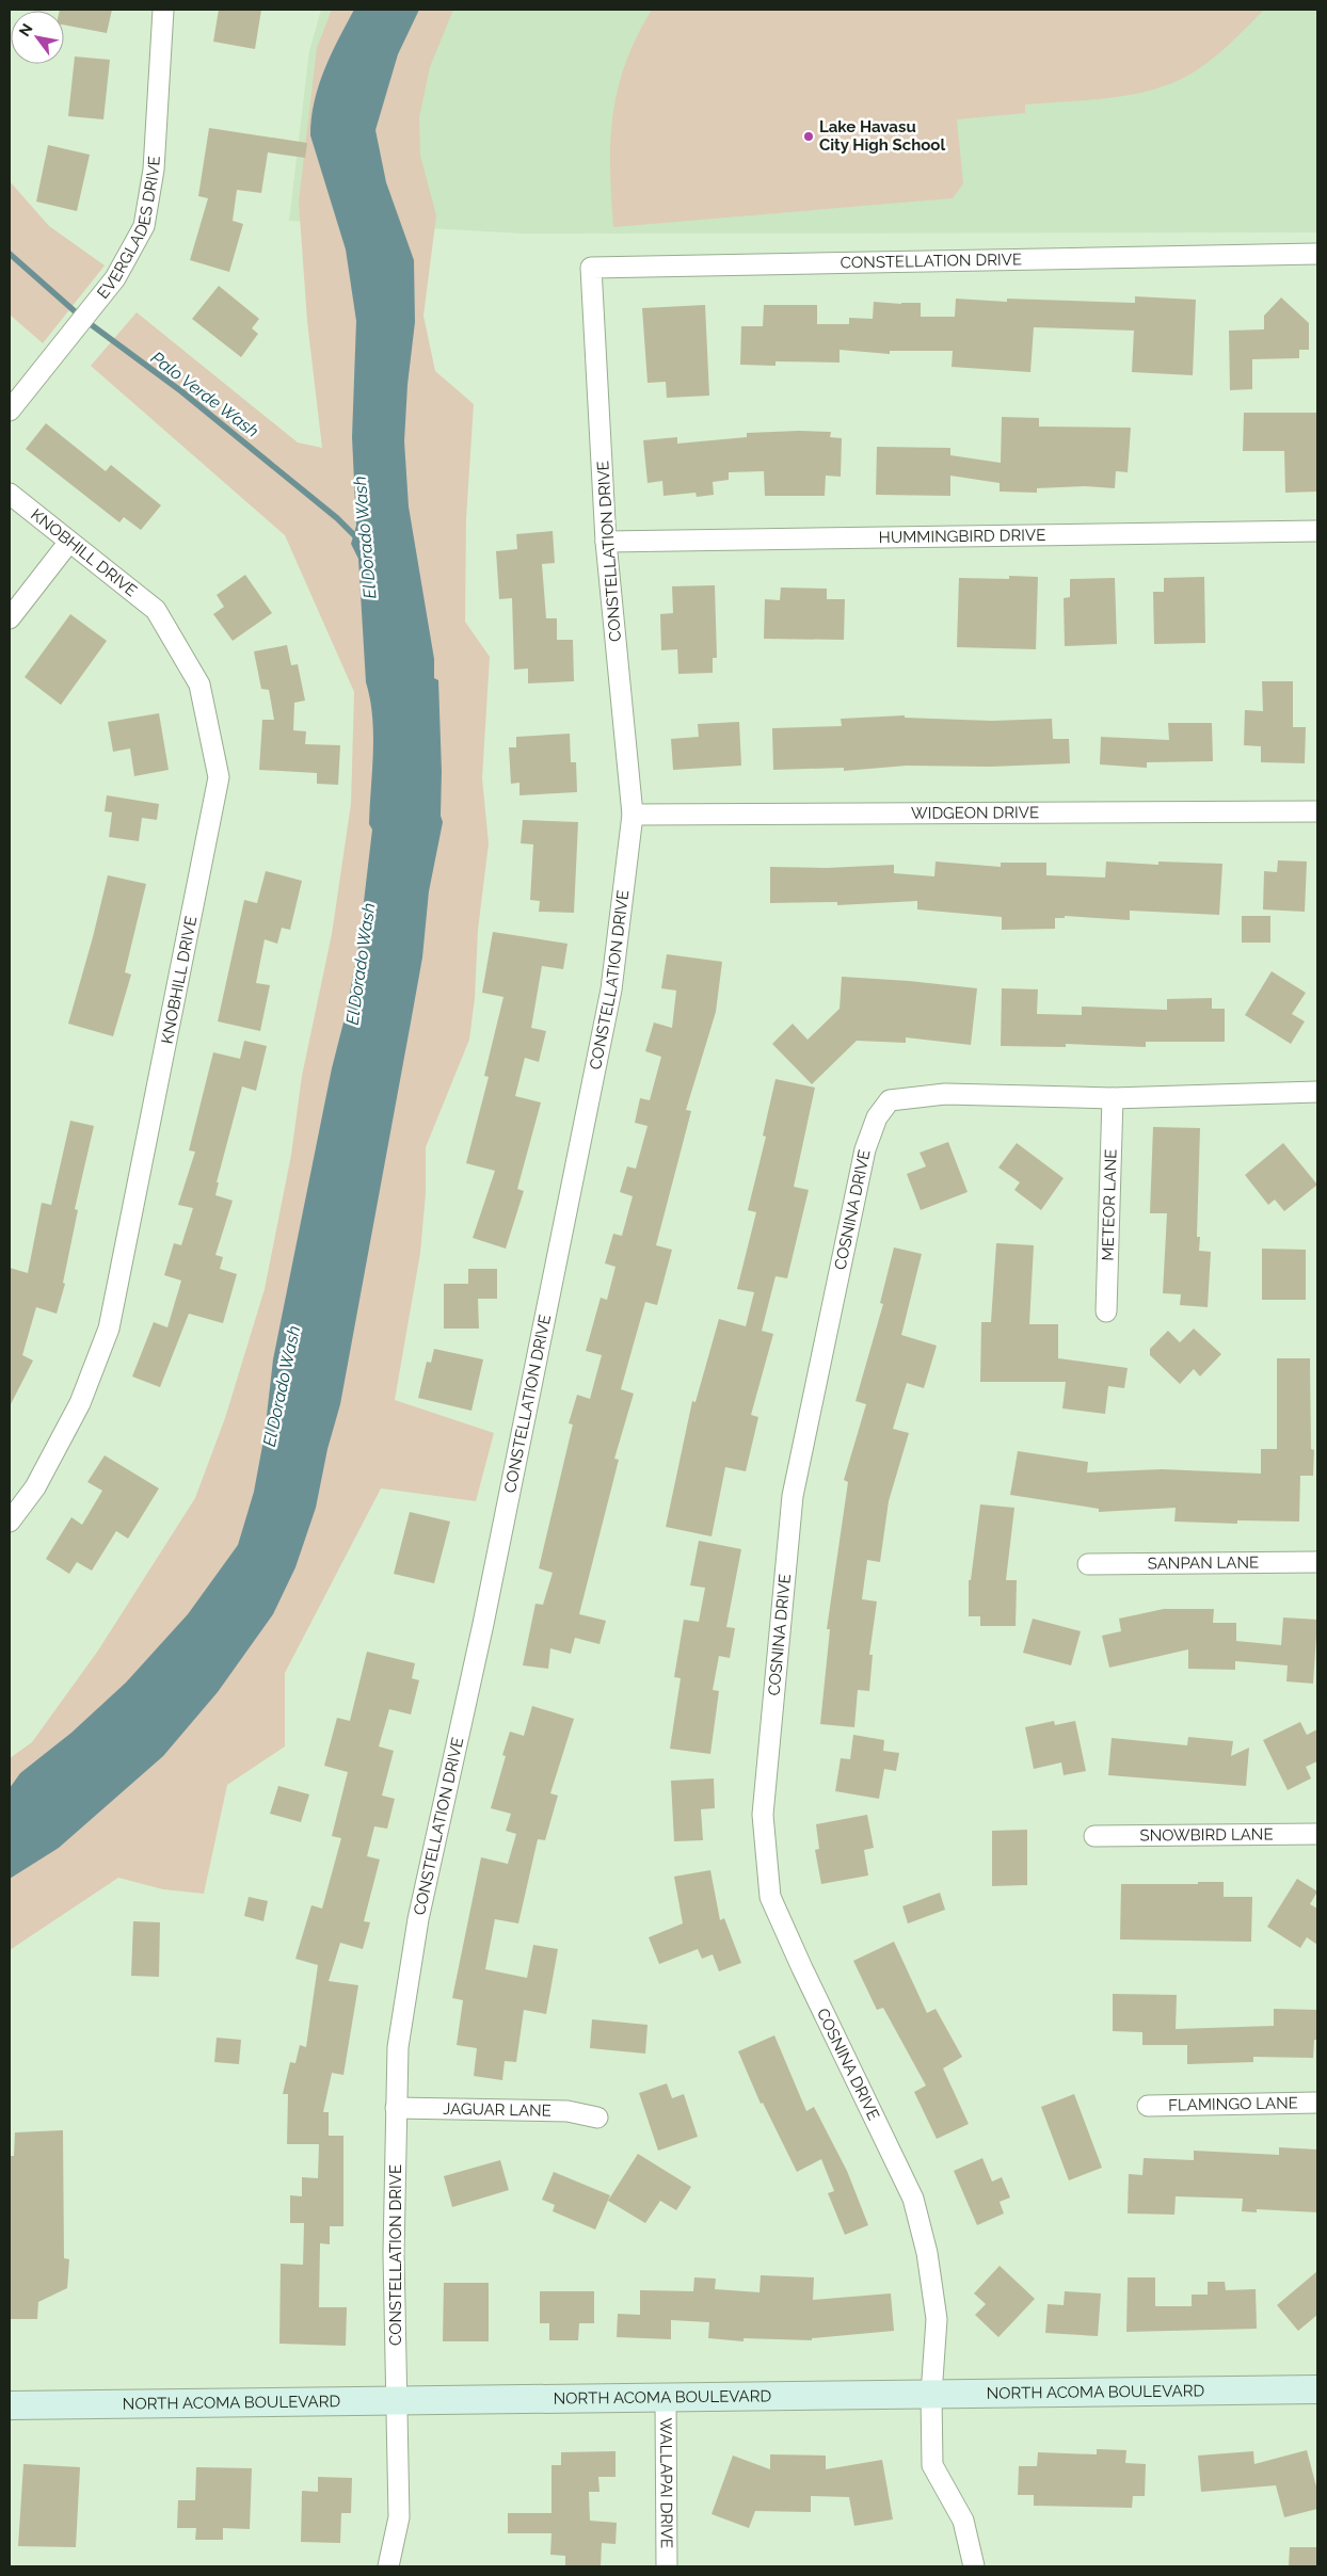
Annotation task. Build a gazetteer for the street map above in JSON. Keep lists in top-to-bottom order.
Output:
{
  "streets": {
    "main road": ["NORTH ACOMA BOULEVARD"],
    "street": [
      "EVERGLADES DRIVE",
      "CONSTELLATION DRIVE",
      "HUMMINGBIRD DRIVE",
      "KNOBHILL DRIVE",
      "WIDGEON DRIVE",
      "METEOR LANE",
      "COSNINA DRIVE",
      "SANPAN LANE",
      "SNOWBIRD LANE",
      "FLAMINGO LANE",
      "JAGUAR LANE",
      "WALLAPAI DRIVE"
    ]
  },
  "crossings": [
    ["CONSTELLATION DRIVE", "HUMMINGBIRD DRIVE"],
    ["CONSTELLATION DRIVE", "WIDGEON DRIVE"],
    ["CONSTELLATION DRIVE", "JAGUAR LANE"],
    ["CONSTELLATION DRIVE", "NORTH ACOMA BOULEVARD"],
    ["METEOR LANE", "COSNINA DRIVE"],
    ["COSNINA DRIVE", "NORTH ACOMA BOULEVARD"],
    ["NORTH ACOMA BOULEVARD", "WALLAPAI DRIVE"]
  ],
  "water": ["Palo Verde Wash", "El Dorado Wash"],
  "places": ["Lake Havasu City High School"],
  "north": "top left"
}
